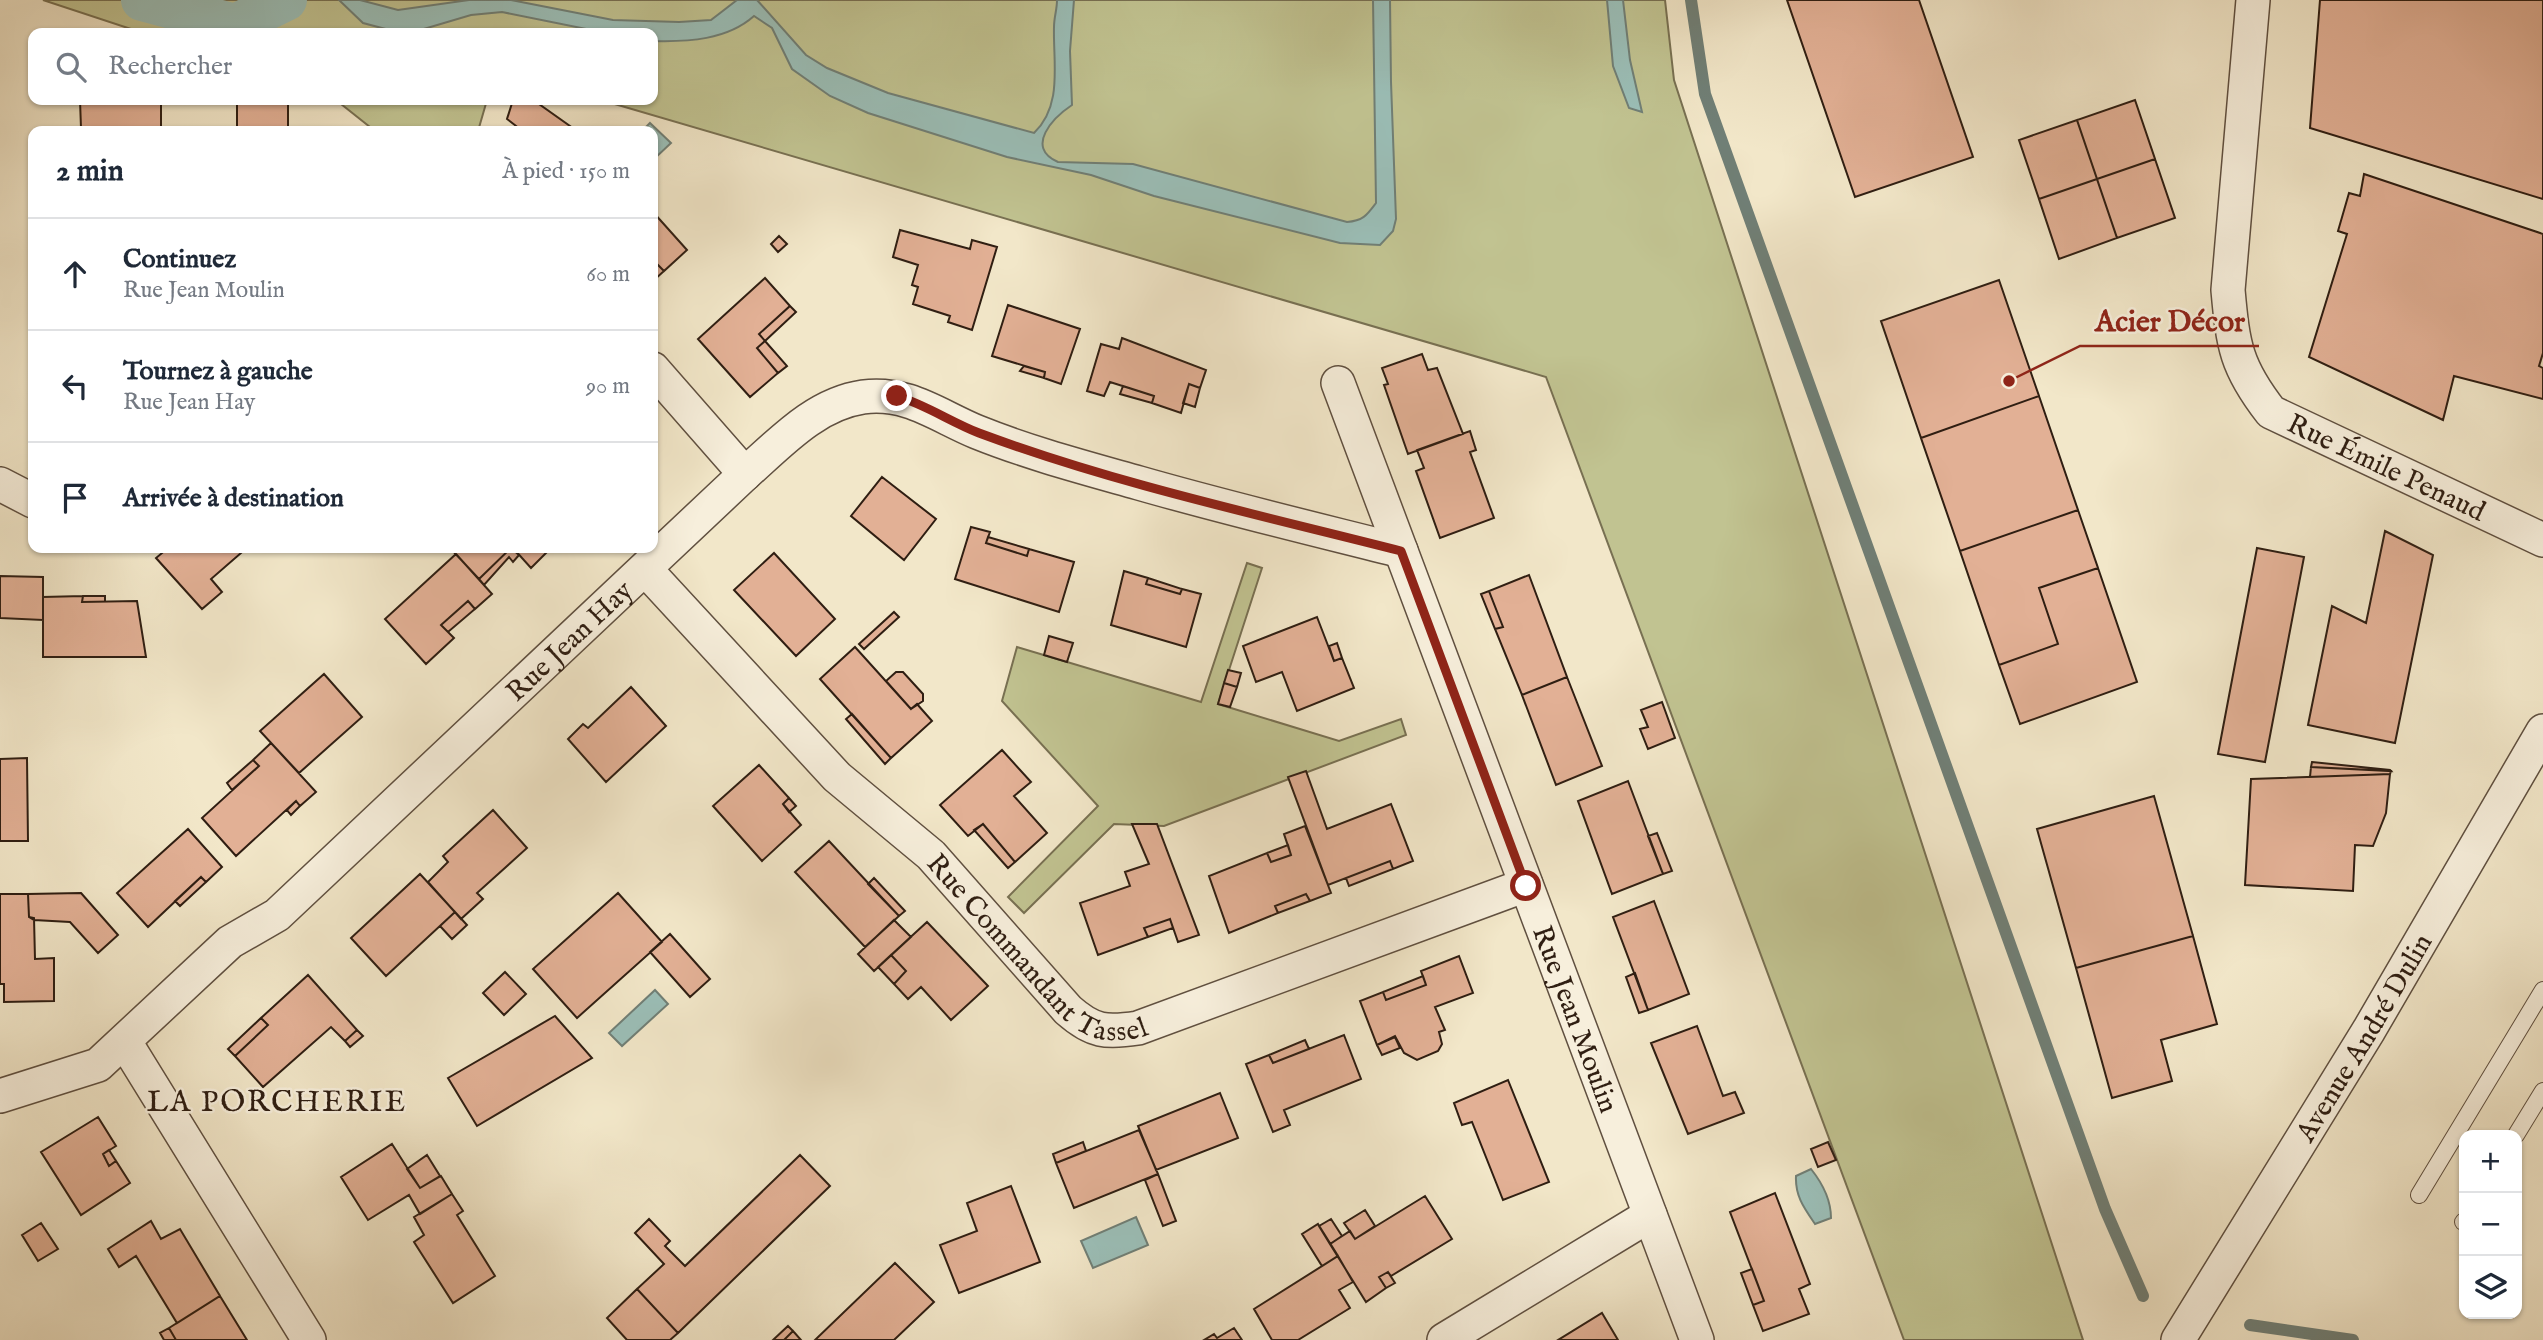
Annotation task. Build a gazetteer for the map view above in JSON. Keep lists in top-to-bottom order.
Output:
{
  "streets": {
    "street": [
      "Rue Émile Penaud",
      "Rue Jean Hay",
      "Rue Commandant Tassel",
      "Rue Jean Moulin",
      "Avenue André Dulin"
    ]
  },
  "crossings": [
    ["Rue Jean Hay", "Rue Commandant Tassel"],
    ["Rue Jean Hay", "Rue Jean Moulin"],
    ["Rue Commandant Tassel", "Rue Jean Moulin"]
  ],
  "districts": ["LA PORCHERIE"],
  "places": ["Acier Décor"],
  "page": {
    "search": "Rechercher",
    "heading": ["2 min", "À pied · 150 m"],
    "list": [
      ["Continuez", "Rue Jean Moulin", "60 m"],
      ["Tournez à gauche", "Rue Jean Hay", "90 m"],
      "Arrivée à destination"
    ],
    "map_buttons": ["+", "−"]
  }
}
